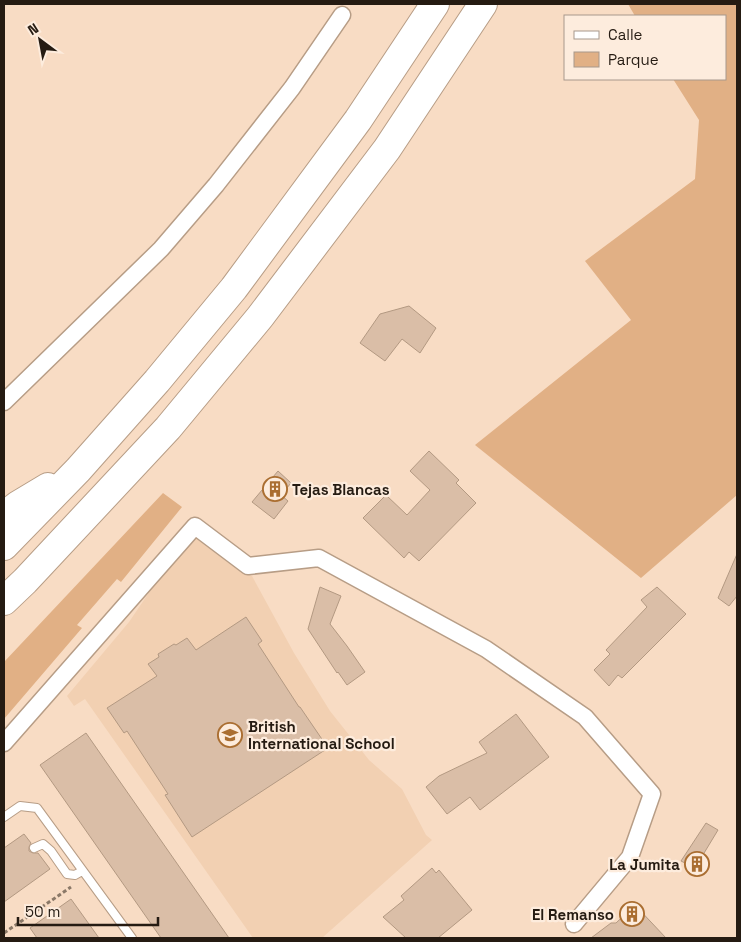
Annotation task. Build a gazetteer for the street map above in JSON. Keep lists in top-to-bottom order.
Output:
{
  "places": {
    "building": ["Tejas Blancas", "La Jumita", "El Remanso"],
    "school or university": ["British International School"]
  },
  "legend": ["Calle", "Parque"],
  "scale_bar": "50 m",
  "north": "top left"
}
